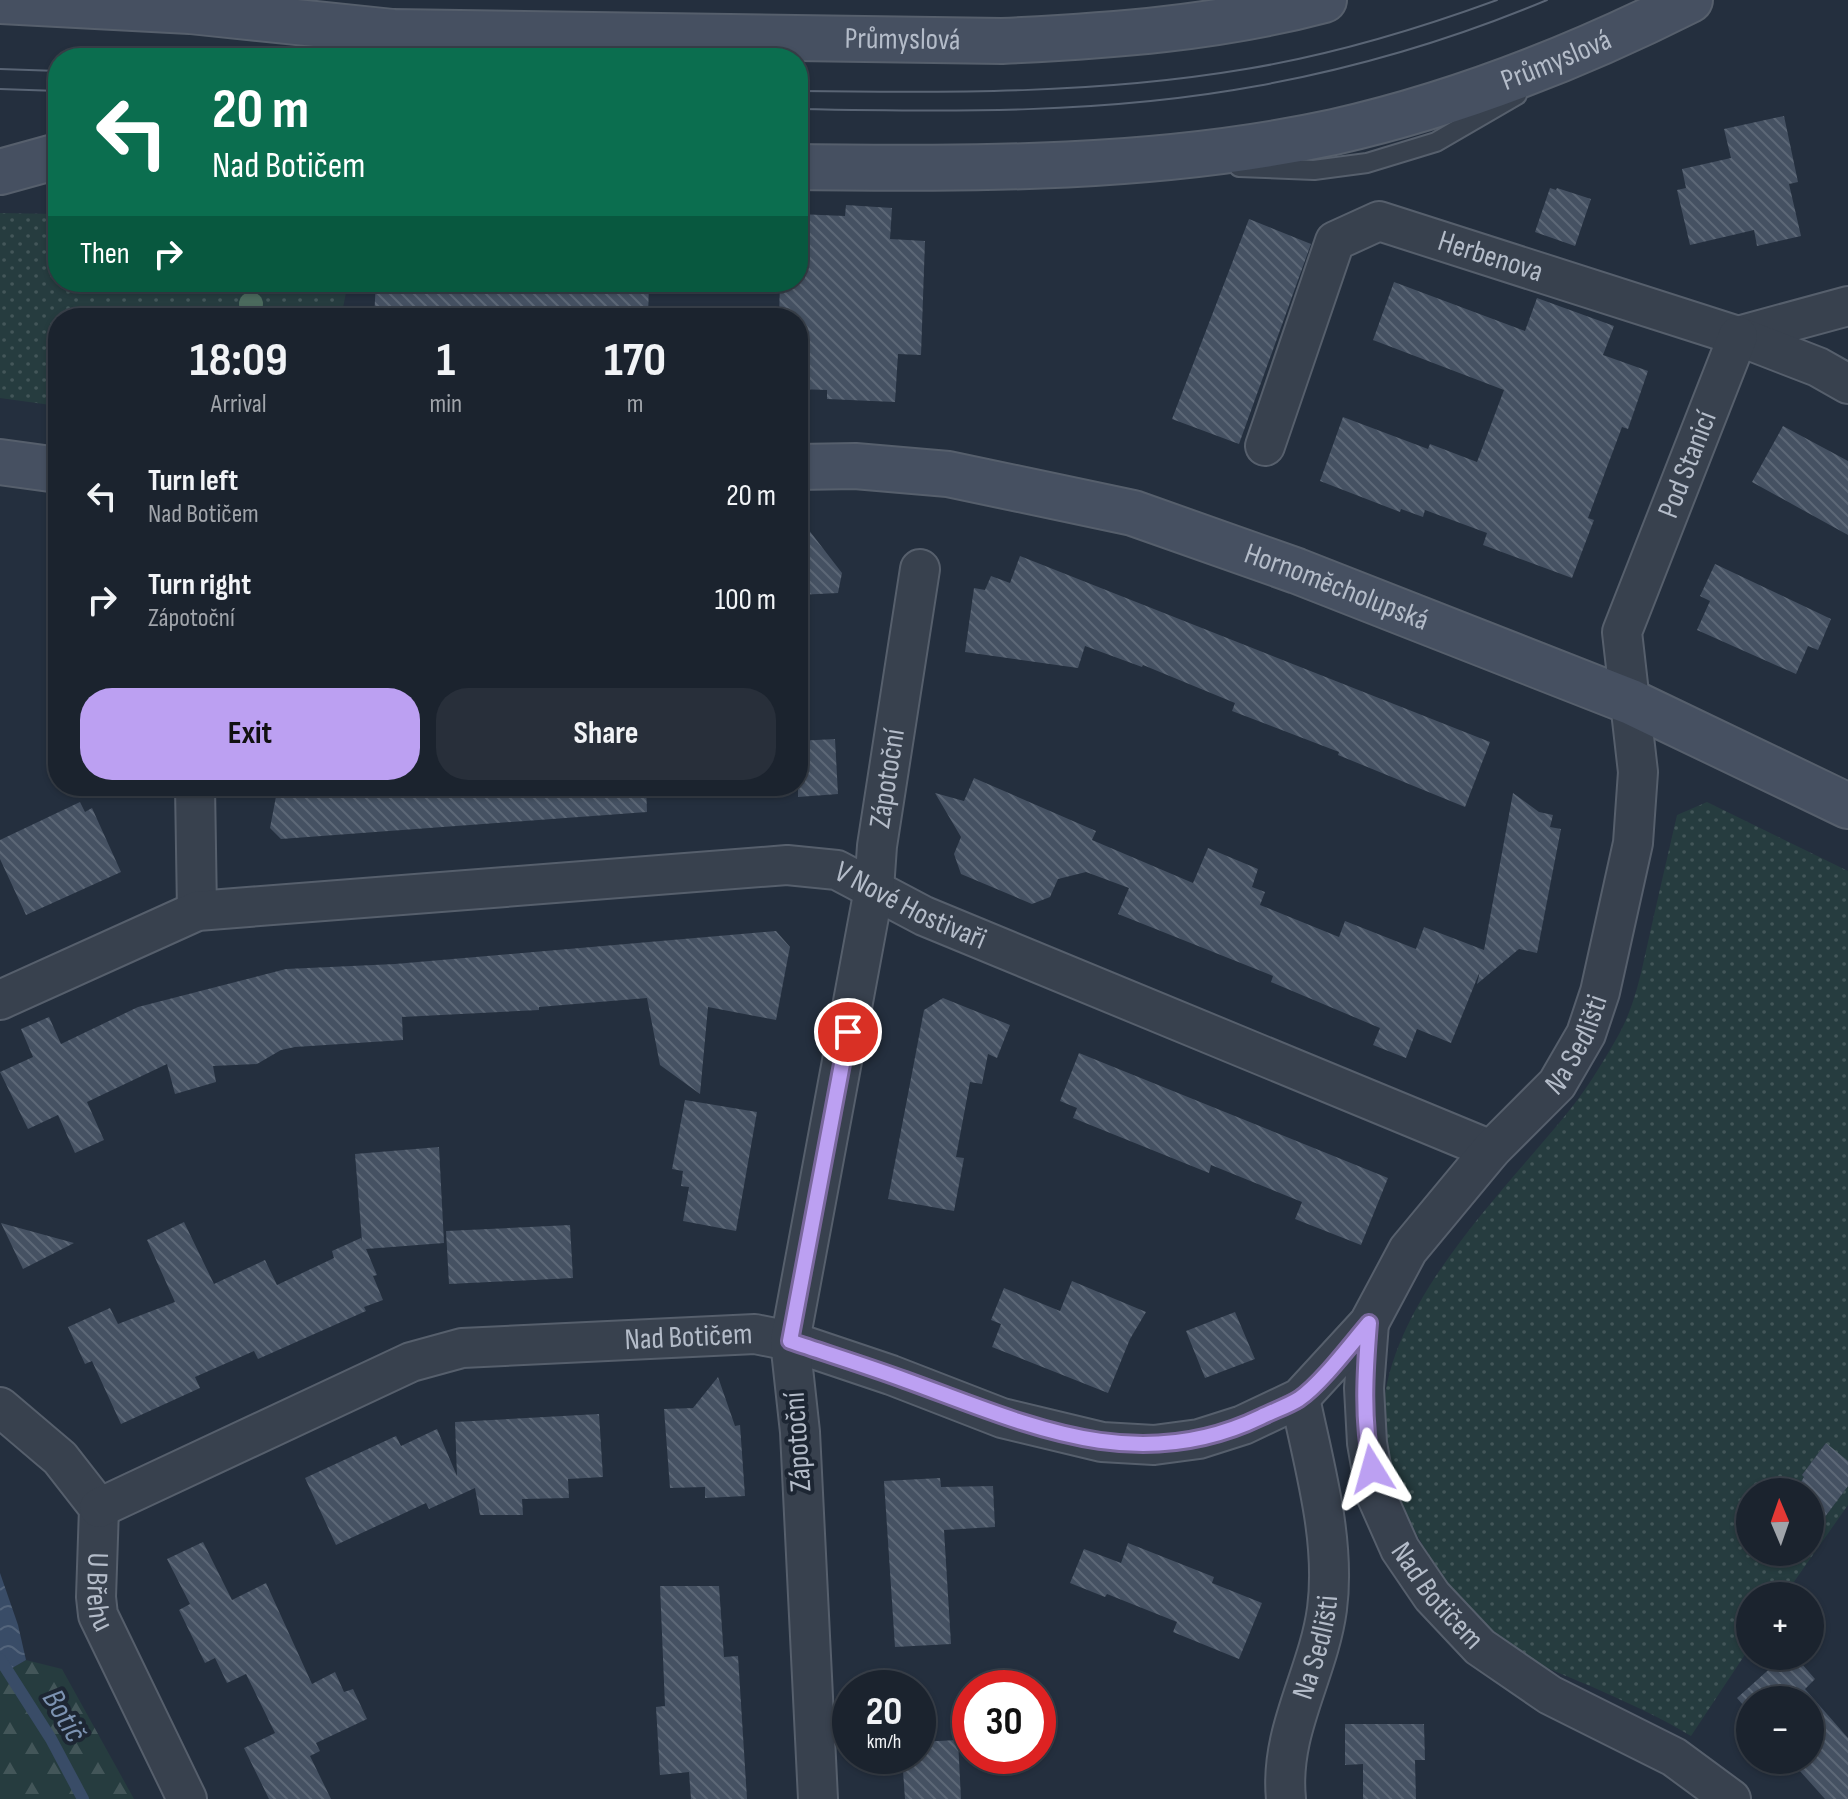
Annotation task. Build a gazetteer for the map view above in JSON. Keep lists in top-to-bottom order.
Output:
{
  "streets": {
    "main road": ["Průmyslová", "Hornoměcholupská"],
    "street": [
      "Herbenova",
      "Pod Stanicí",
      "Zápotoční",
      "V Nové Hostivaři",
      "Na Sedlišti",
      "Nad Botičem",
      "U Břehu"
    ]
  },
  "crossings": [
    ["Herbenova", "Pod Stanicí"],
    ["Pod Stanicí", "Hornoměcholupská"],
    ["Pod Stanicí", "Na Sedlišti"],
    ["Hornoměcholupská", "Na Sedlišti"],
    ["Zápotoční", "V Nové Hostivaři"],
    ["Zápotoční", "Nad Botičem"],
    ["V Nové Hostivaři", "Na Sedlišti"],
    ["Na Sedlišti", "Nad Botičem"],
    ["Nad Botičem", "U Břehu"]
  ],
  "water": ["Botič"],
  "north": "top",
  "page": {
    "turn": ["20 m", "Nad Botičem"],
    "then": "Then",
    "eta": [
      "18:09",
      "Arrival",
      "1",
      "min",
      "170",
      "m"
    ],
    "list": [
      {
        "name": "Turn left",
        "note": "Nad Botičem",
        "value": "20 m"
      },
      {
        "name": "Turn right",
        "note": "Zápotoční",
        "value": "100 m"
      }
    ],
    "buttons": ["Exit", "Share"],
    "map_buttons": ["+", "−"],
    "speed": "20 km/h",
    "limit": "30"
  }
}
